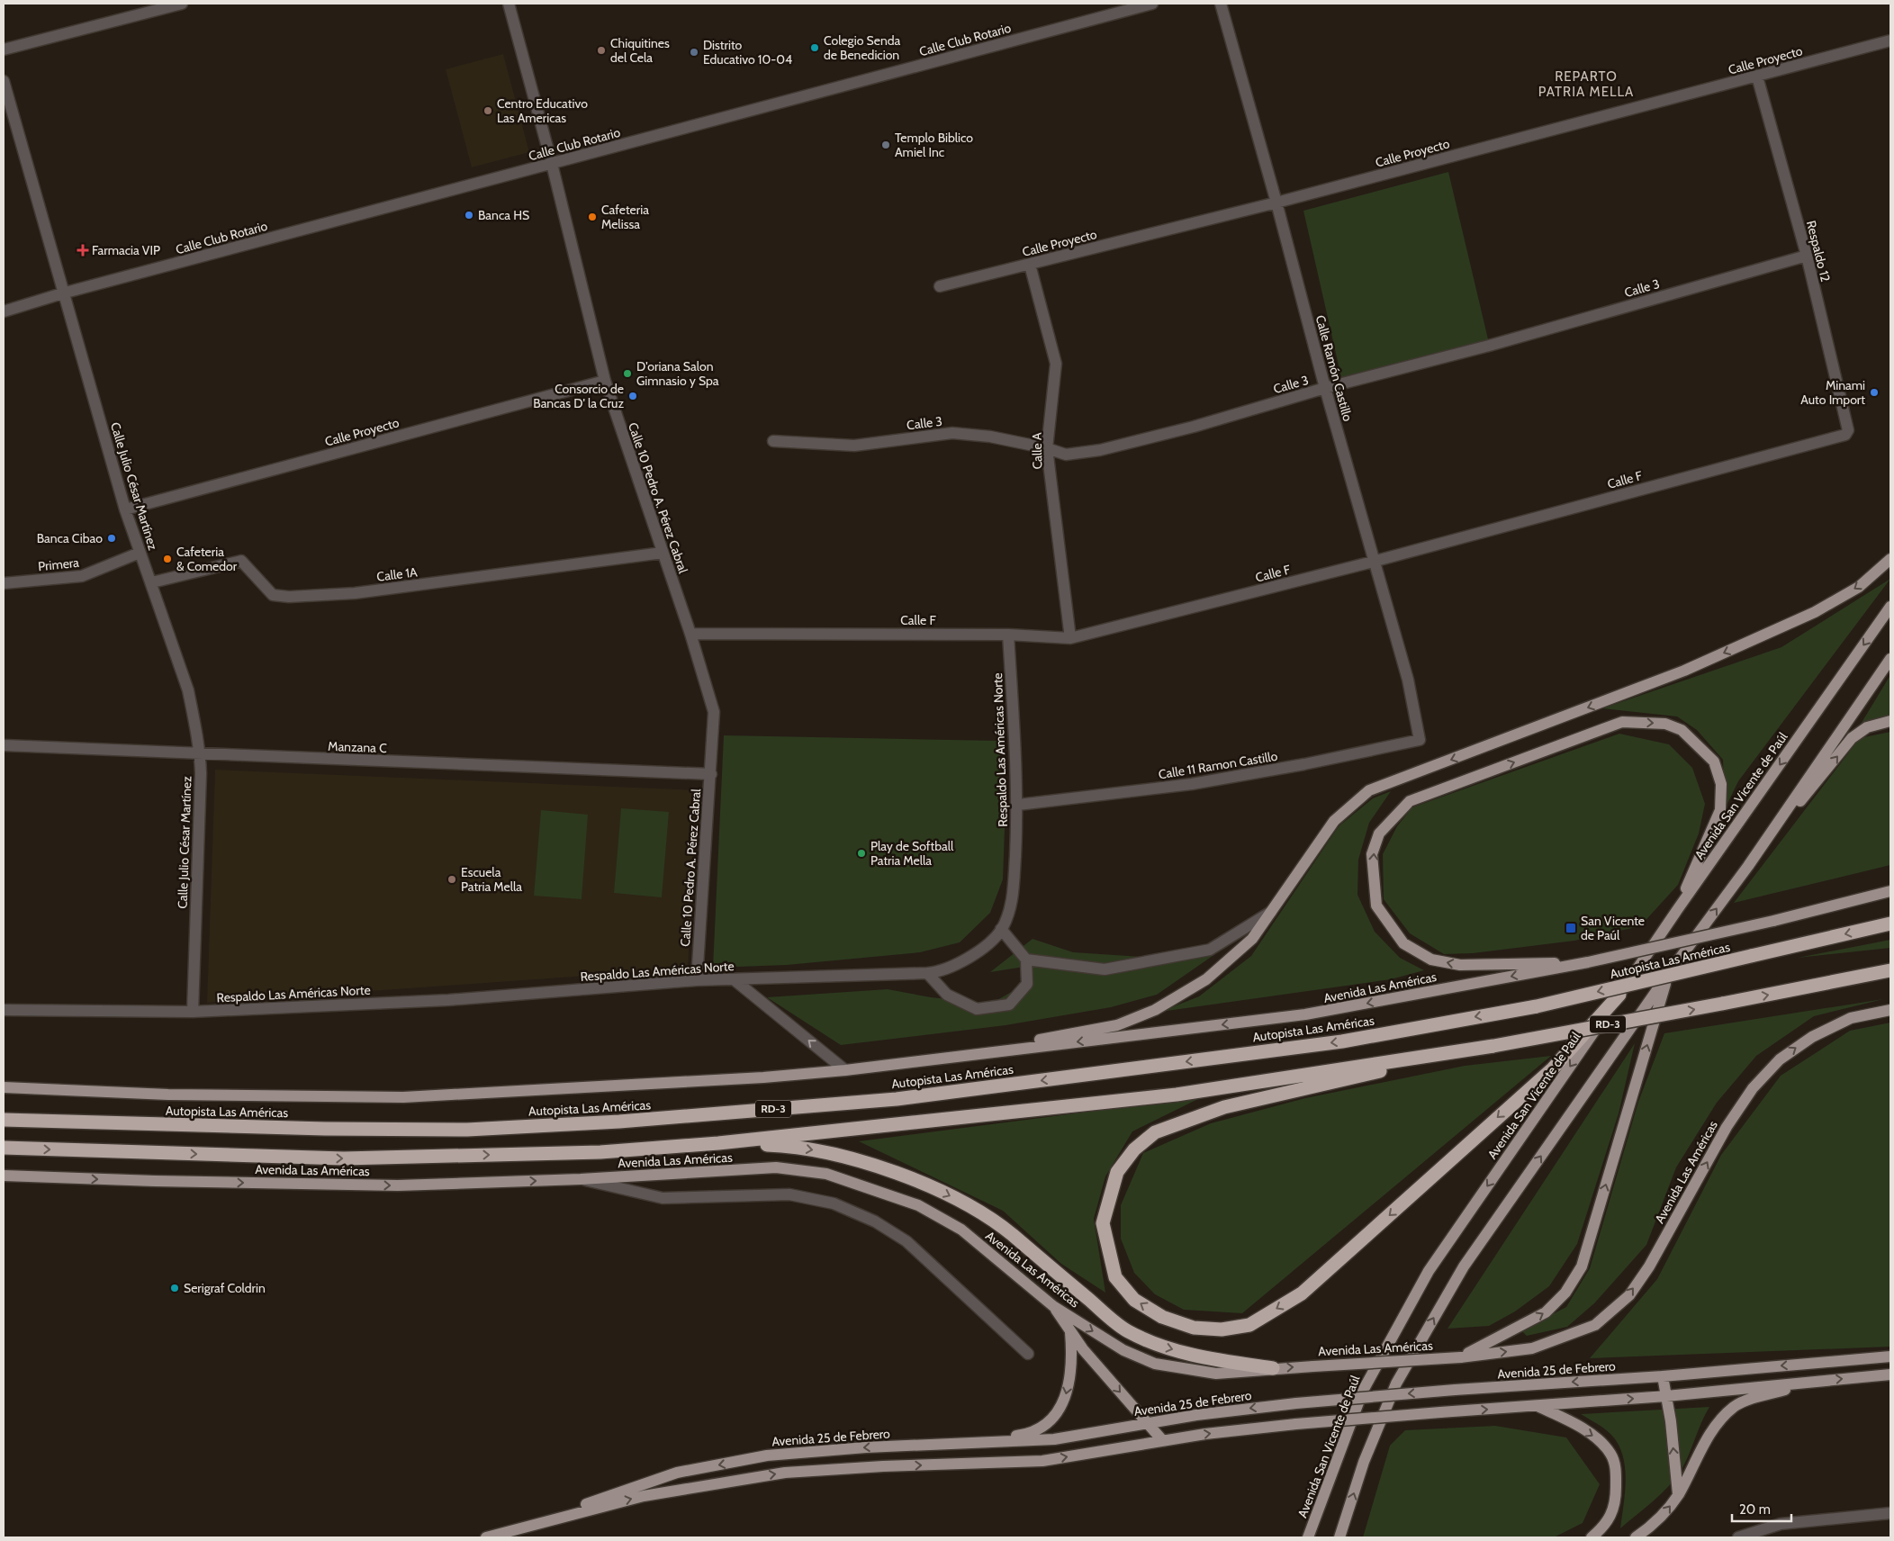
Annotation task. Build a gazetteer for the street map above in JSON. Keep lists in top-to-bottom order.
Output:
{
  "streets": {
    "highway": ["Autopista Las Américas", "RD-3"],
    "main road": ["Avenida San Vicente de Paúl", "Avenida Las Américas", "Avenida 25 de Febrero"],
    "street": [
      "Calle Club Rotario",
      "Calle Proyecto",
      "Respaldo 12",
      "Calle 3",
      "Calle Ramón Castillo",
      "Calle A",
      "Calle F",
      "Calle Julio César Martínez",
      "Calle 10 Pedro A. Pérez Cabral",
      "Primera",
      "Calle 1A",
      "Manzana C",
      "Respaldo Las Américas Norte",
      "Calle 11 Ramon Castillo"
    ]
  },
  "crossings": [
    ["Calle Club Rotario", "Calle Julio César Martínez"],
    ["Calle Club Rotario", "Calle 10 Pedro A. Pérez Cabral"],
    ["Calle Proyecto", "Respaldo 12"],
    ["Calle Proyecto", "Calle Ramón Castillo"],
    ["Calle Proyecto", "Calle A"],
    ["Calle Proyecto", "Calle Julio César Martínez"],
    ["Calle Proyecto", "Calle 10 Pedro A. Pérez Cabral"],
    ["Respaldo 12", "Calle 3"],
    ["Respaldo 12", "Calle F"],
    ["Calle 3", "Calle Ramón Castillo"],
    ["Calle 3", "Calle A"],
    ["Calle Ramón Castillo", "Calle F"],
    ["Calle Ramón Castillo", "Calle 11 Ramon Castillo"],
    ["Calle A", "Calle F"],
    ["Calle F", "Calle 10 Pedro A. Pérez Cabral"],
    ["Calle F", "Respaldo Las Américas Norte"],
    ["Calle Julio César Martínez", "Primera"],
    ["Calle Julio César Martínez", "Calle 1A"],
    ["Calle Julio César Martínez", "Manzana C"],
    ["Calle Julio César Martínez", "Respaldo Las Américas Norte"],
    ["Calle 10 Pedro A. Pérez Cabral", "Calle 1A"],
    ["Calle 10 Pedro A. Pérez Cabral", "Manzana C"],
    ["Calle 10 Pedro A. Pérez Cabral", "Respaldo Las Américas Norte"],
    ["Respaldo Las Américas Norte", "Calle 11 Ramon Castillo"]
  ],
  "districts": ["REPARTO PATRIA MELLA"],
  "places": {
    "other": [
      "Colegio Senda de Benedicion",
      "Chiquitines del Cela",
      "Distrito Educativo 10-04",
      "Centro Educativo Las Americas",
      "Templo Biblico Amiel Inc",
      "Banca HS",
      "Cafeteria Melissa",
      "D'oriana Salon Gimnasio y Spa",
      "Minami Auto Import",
      "Consorcio de Bancas D' la Cruz",
      "Banca Cibao",
      "Cafeteria & Comedor",
      "Play de Softball Patria Mella",
      "Escuela Patria Mella",
      "Serigraf Coldrin"
    ],
    "health": ["Farmacia VIP"],
    "transit": ["San Vicente de Paúl"]
  },
  "scale_bar": "20 m"
}
